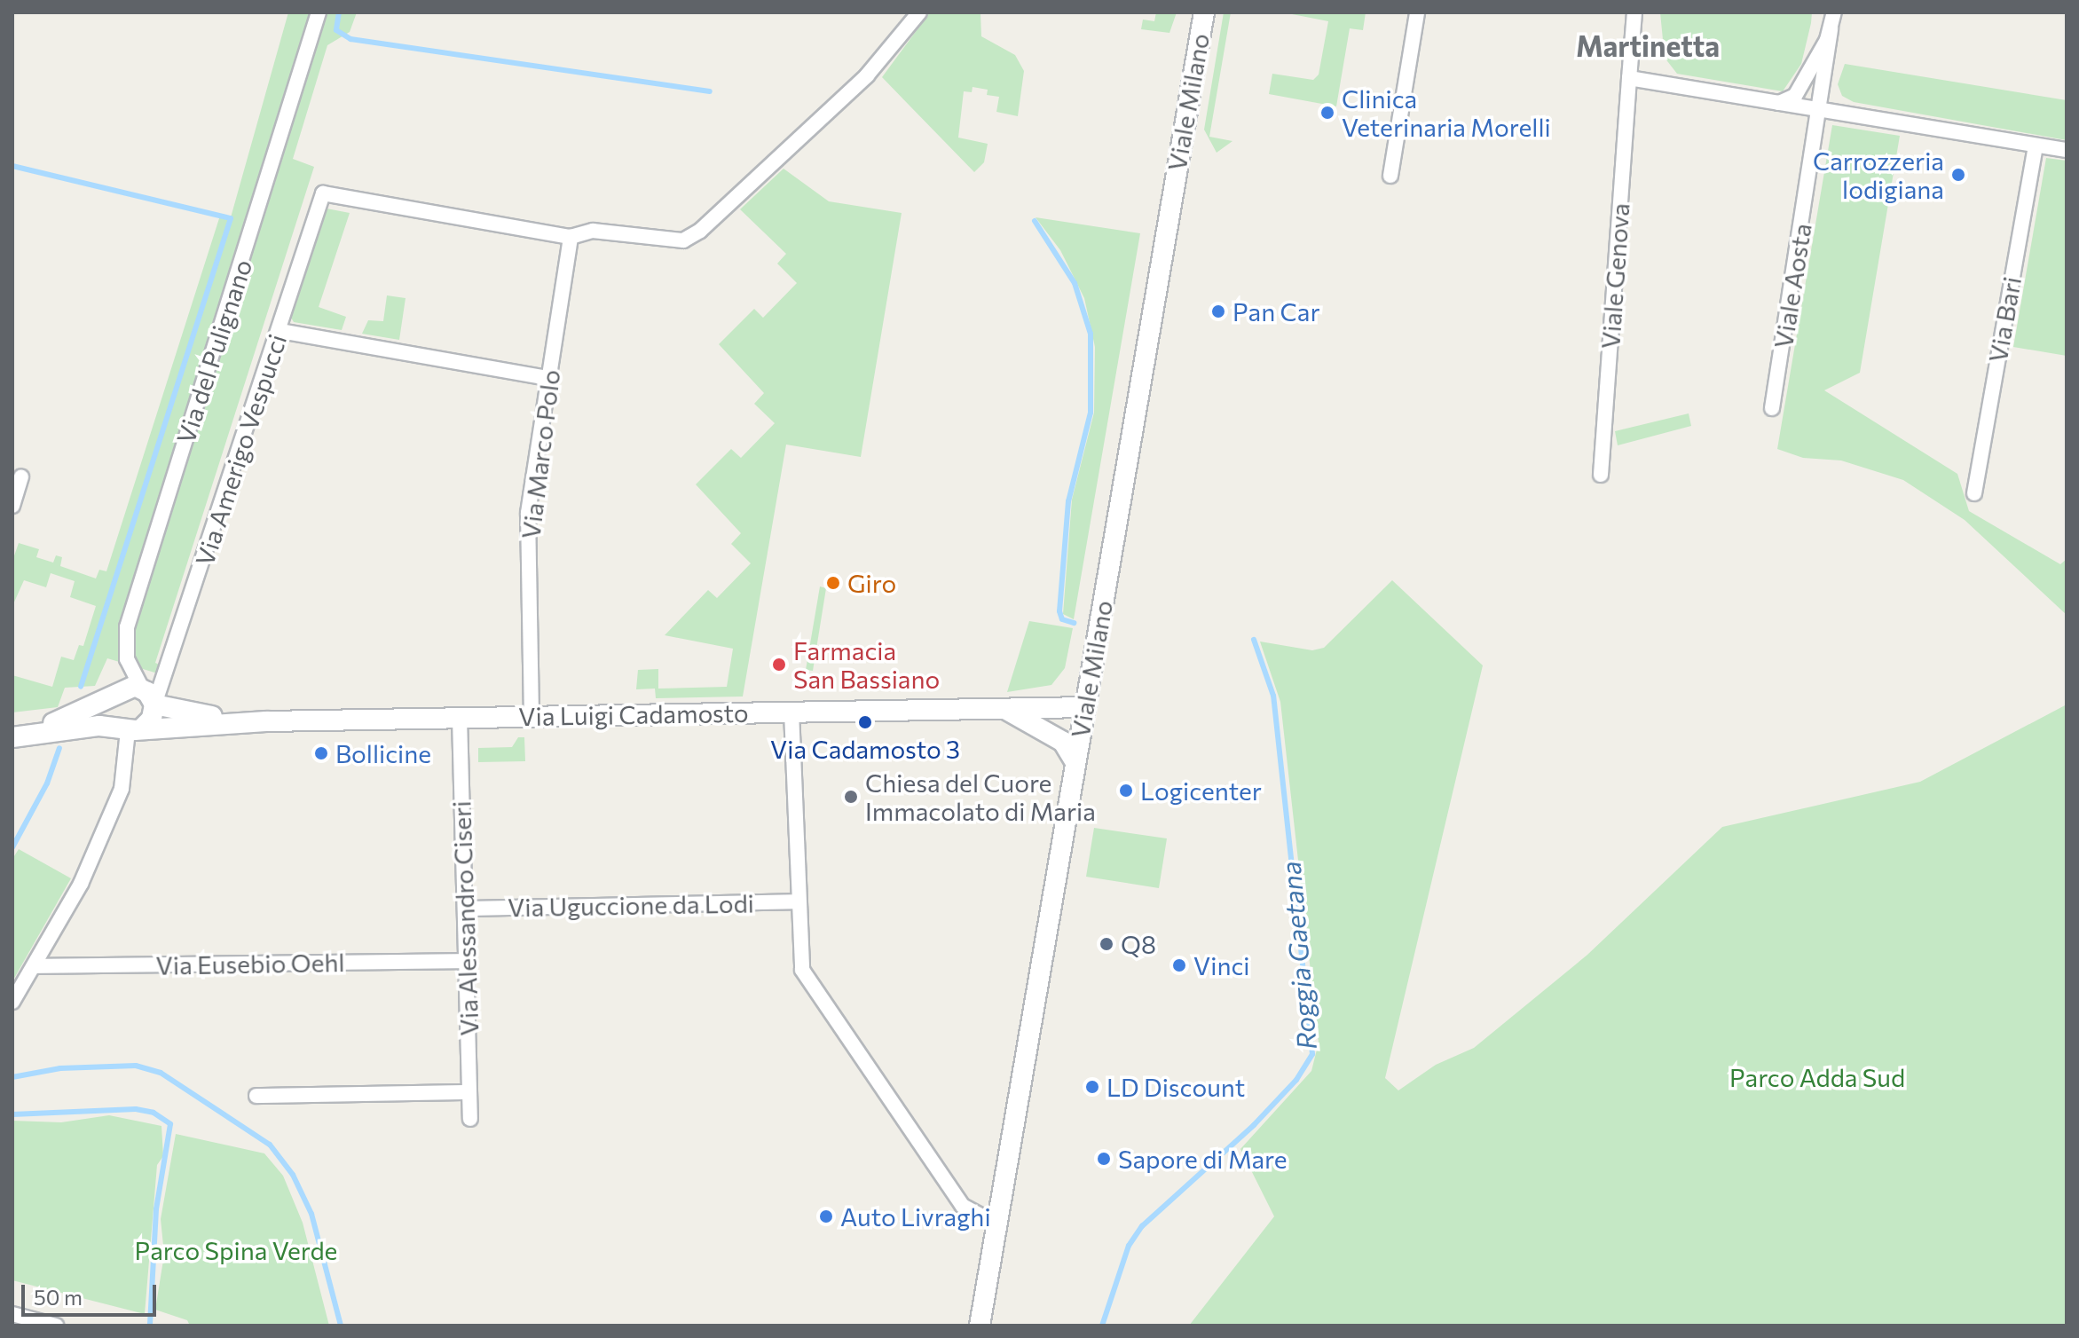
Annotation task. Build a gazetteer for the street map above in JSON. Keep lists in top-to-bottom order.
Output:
{
  "streets": {
    "street": [
      "Viale Milano",
      "Viale Genova",
      "Viale Aosta",
      "Via Bari",
      "Via del Pulignano",
      "Via Amerigo Vespucci",
      "Via Marco Polo",
      "Via Luigi Cadamosto",
      "Via Uguccione da Lodi",
      "Via Alessandro Ciseri",
      "Via Eusebio Oehl"
    ]
  },
  "crossings": [
    ["Viale Milano", "Via Luigi Cadamosto"],
    ["Via del Pulignano", "Via Amerigo Vespucci"],
    ["Via del Pulignano", "Via Luigi Cadamosto"],
    ["Via Amerigo Vespucci", "Via Marco Polo"],
    ["Via Amerigo Vespucci", "Via Luigi Cadamosto"],
    ["Via Marco Polo", "Via Luigi Cadamosto"],
    ["Via Luigi Cadamosto", "Via Alessandro Ciseri"],
    ["Via Uguccione da Lodi", "Via Alessandro Ciseri"],
    ["Via Alessandro Ciseri", "Via Eusebio Oehl"]
  ],
  "districts": ["Martinetta"],
  "water": ["Roggia Gaetana"],
  "parks": ["Parco Adda Sud", "Parco Spina Verde"],
  "places": [
    "Clinica Veterinaria Morelli",
    "Carrozzeria lodigiana",
    "Pan Car",
    "Giro",
    "Farmacia San Bassiano",
    "Via Cadamosto 3",
    "Bollicine",
    "Logicenter",
    "Chiesa del Cuore Immacolato di Maria",
    "Q8",
    "Vinci",
    "LD Discount",
    "Sapore di Mare",
    "Auto Livraghi"
  ],
  "scale_bar": "50 m"
}
